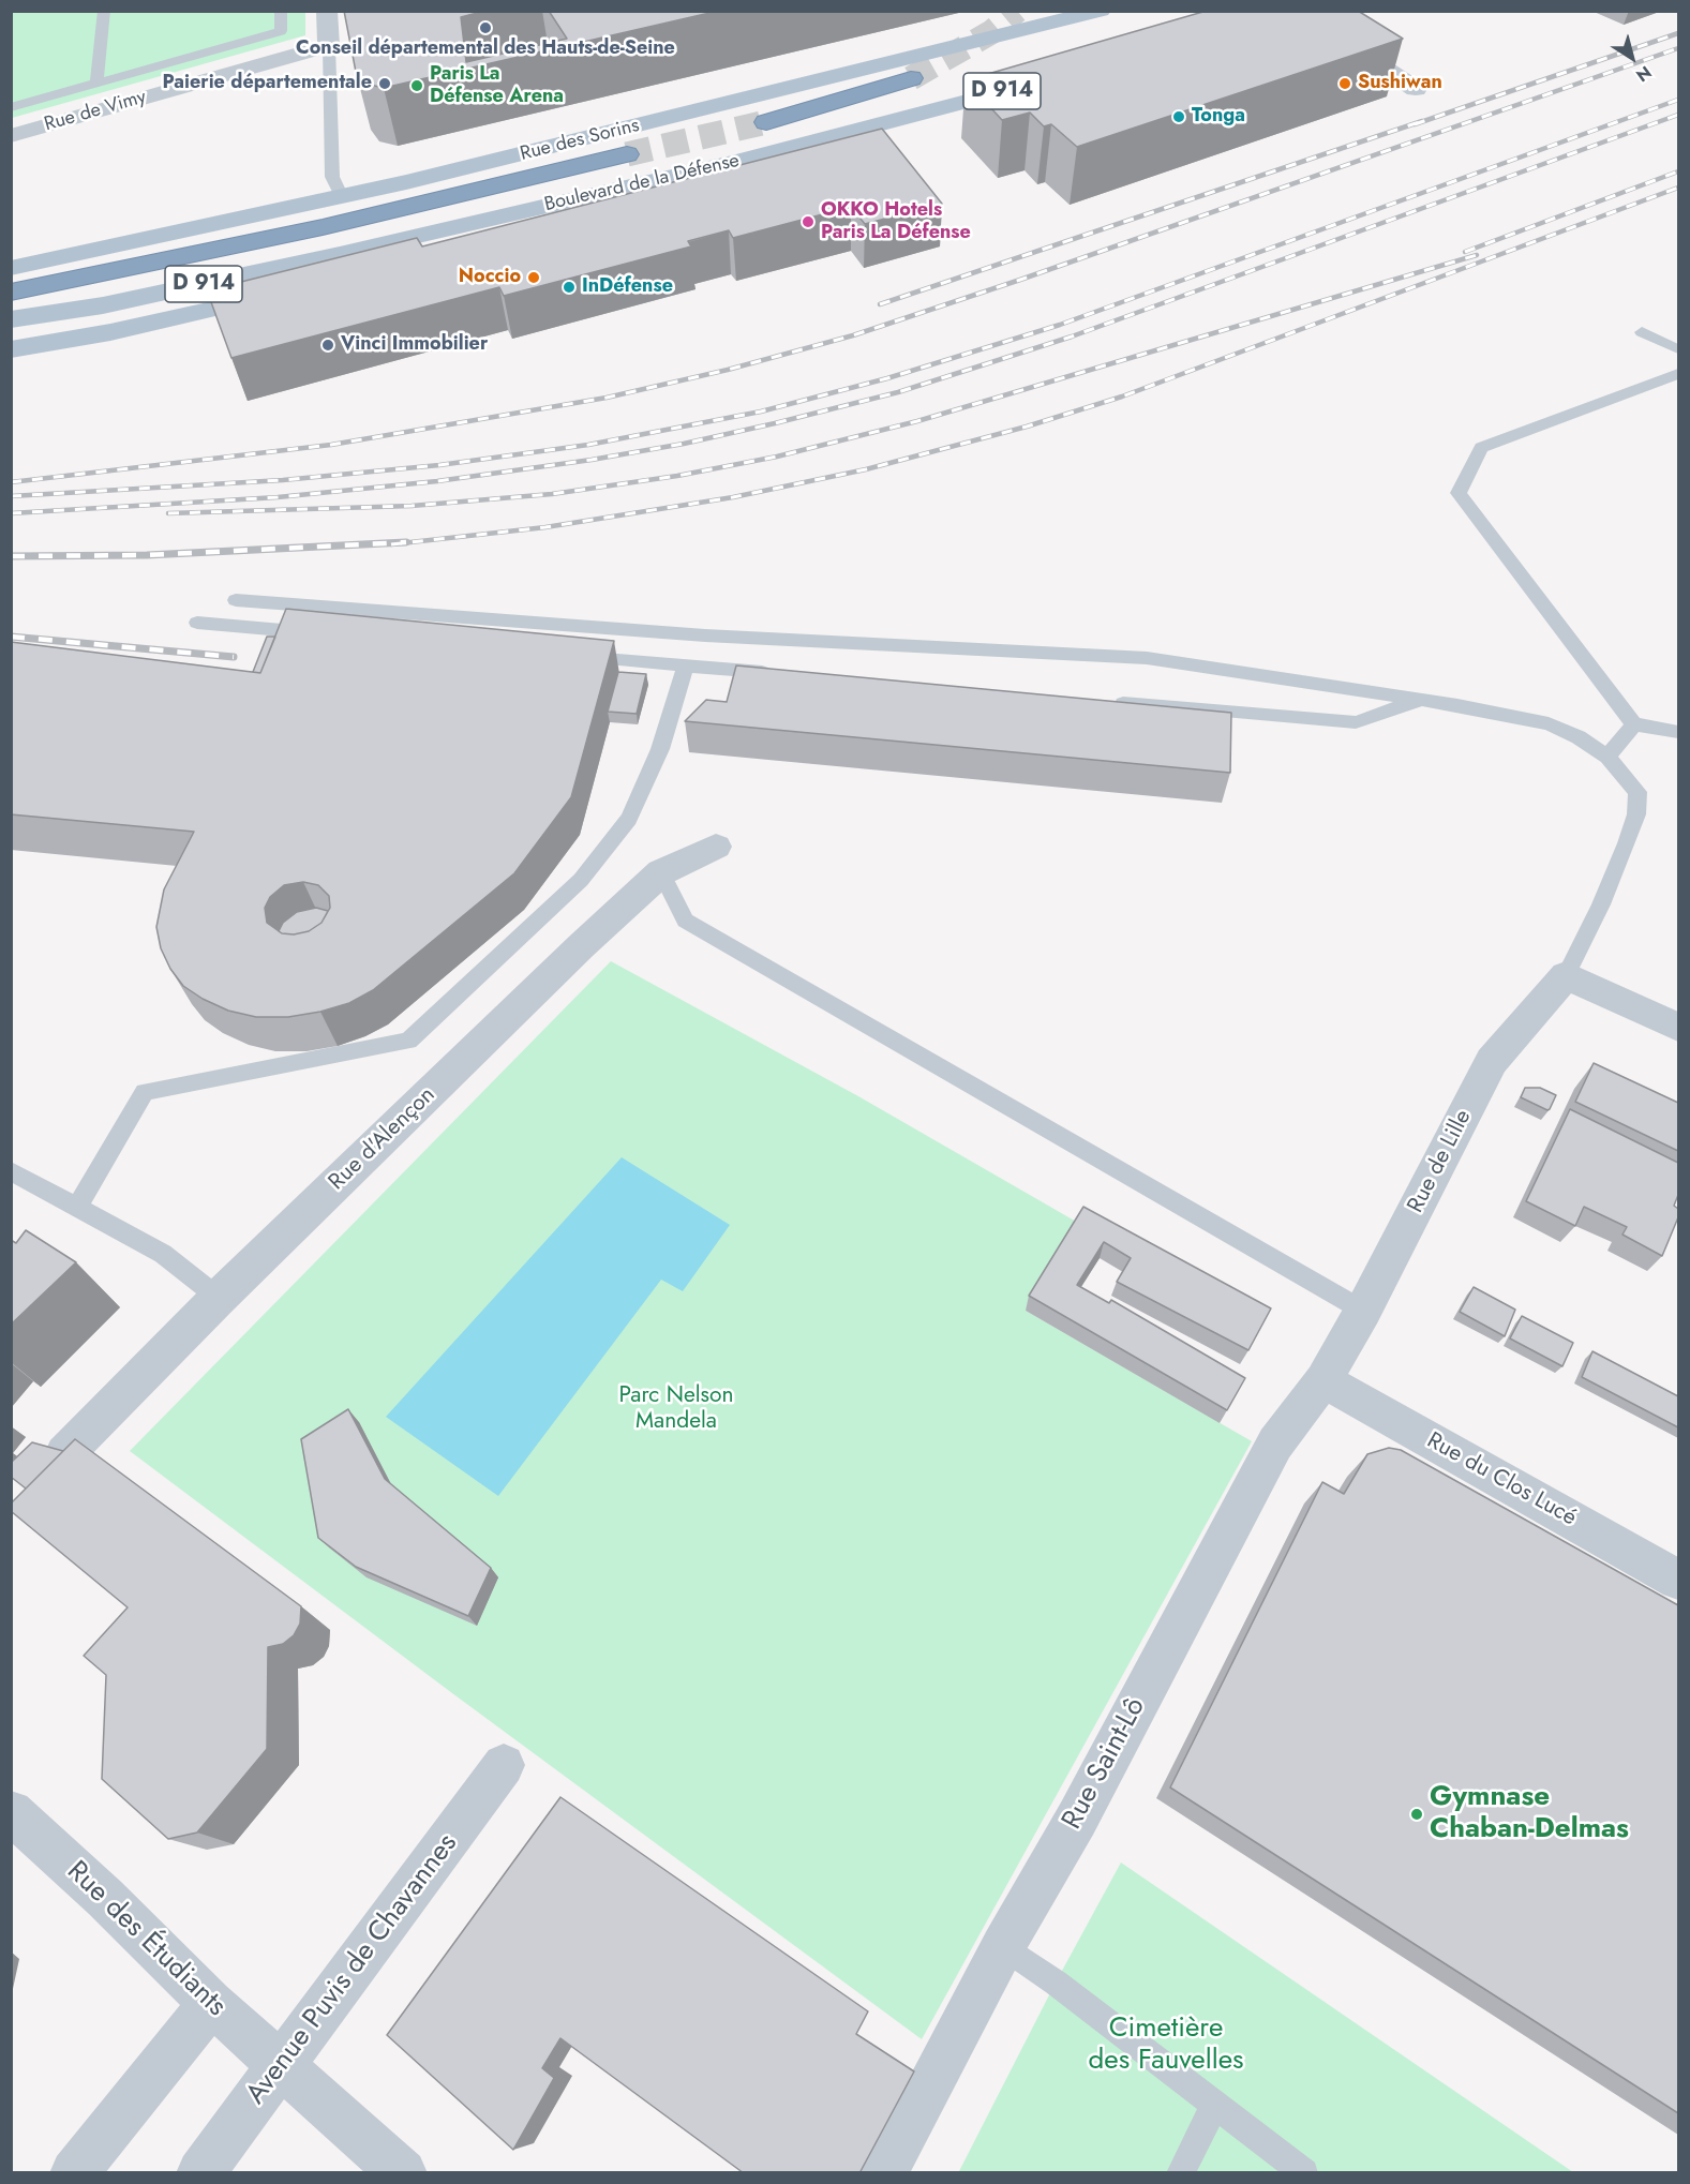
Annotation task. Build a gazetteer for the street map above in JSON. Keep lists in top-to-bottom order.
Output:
{
  "streets": {
    "main road": ["D 914", "Rue des Sorins", "Boulevard de la Défense"],
    "street": [
      "Rue de Vimy",
      "Rue d'Alençon",
      "Rue de Lille",
      "Rue du Clos Lucé",
      "Rue Saint-Lô",
      "Rue des Étudiants",
      "Avenue Puvis de Chavannes"
    ]
  },
  "crossings": [
    ["Rue de Lille", "Rue du Clos Lucé"],
    ["Rue de Lille", "Rue Saint-Lô"],
    ["Rue du Clos Lucé", "Rue Saint-Lô"],
    ["Rue des Étudiants", "Avenue Puvis de Chavannes"]
  ],
  "parks": ["Parc Nelson Mandela", "Cimetière des Fauvelles"],
  "places": [
    "Conseil départemental des Hauts-de-Seine",
    "Paierie départementale",
    "Sushiwan",
    "Paris La Défense Arena",
    "Tonga",
    "OKKO Hotels Paris La Défense",
    "Noccio",
    "InDéfense",
    "Vinci Immobilier",
    "Gymnase Chaban-Delmas"
  ],
  "north": "bottom right"
}
